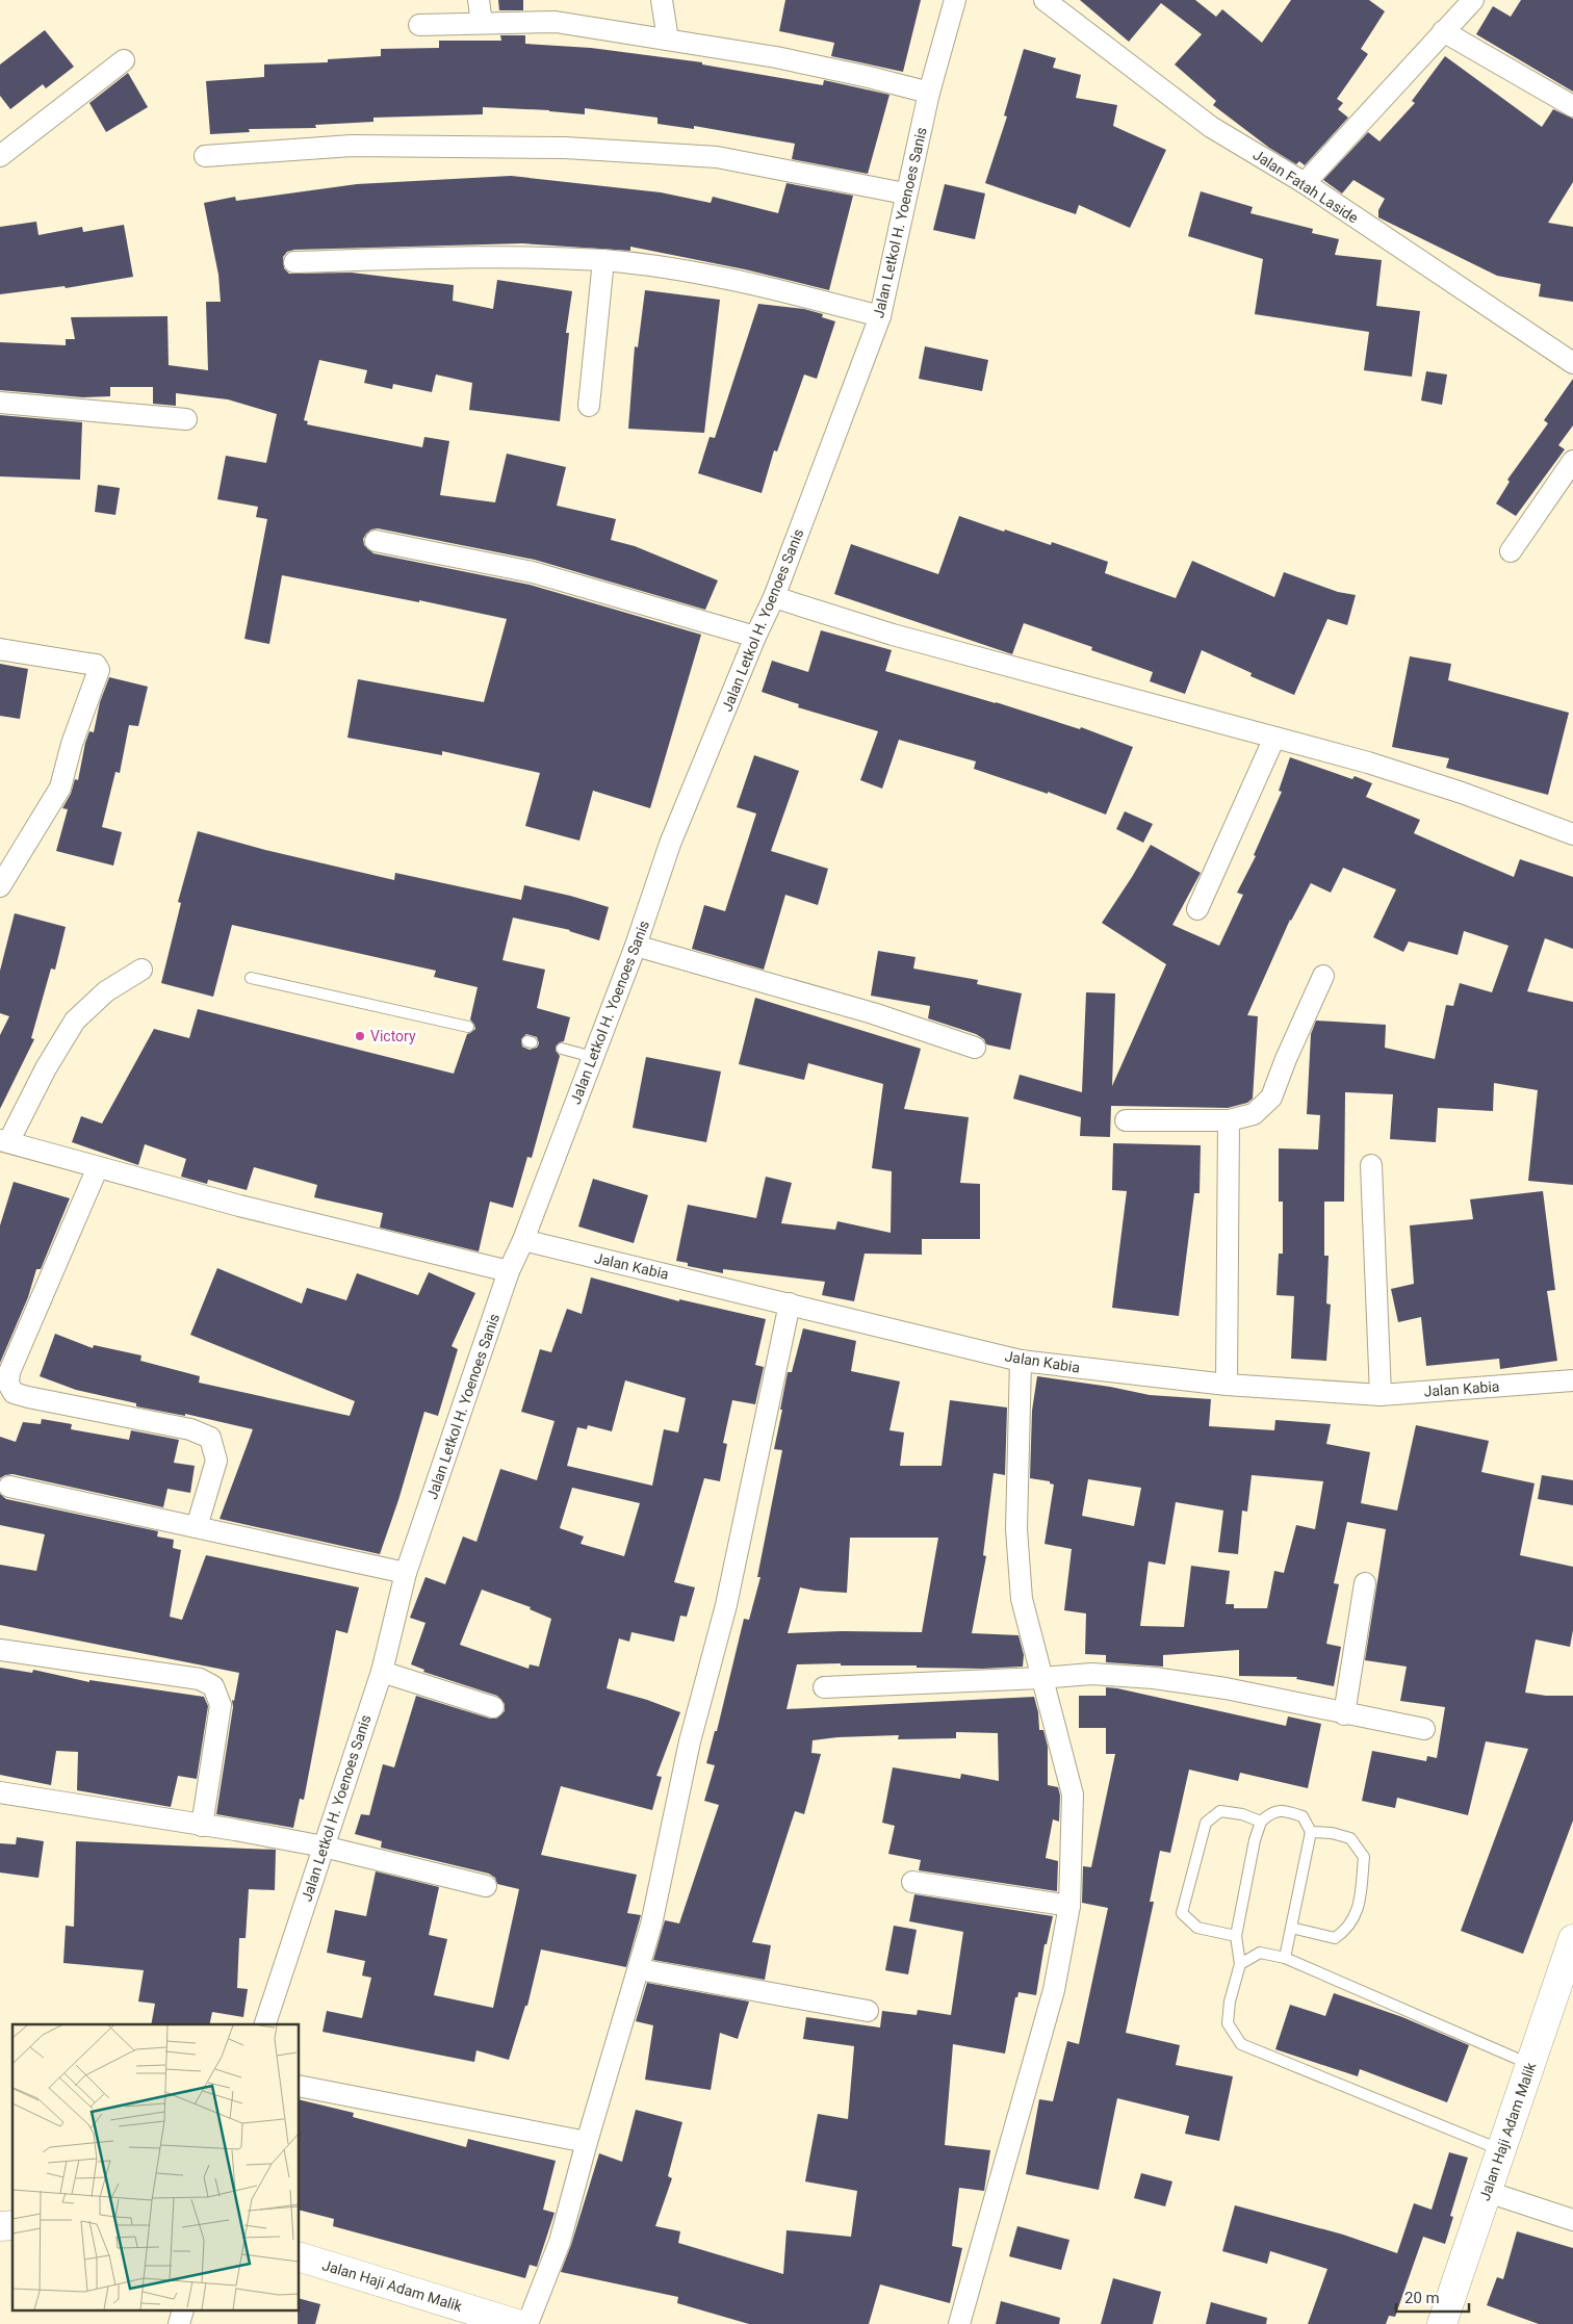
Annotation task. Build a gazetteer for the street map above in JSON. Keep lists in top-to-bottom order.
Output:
{
  "streets": {
    "main road": ["Jalan Haji Adam Malik"],
    "street": ["Jalan Fatah Laside", "Jalan Letkol H. Yoenoes Sanis", "Jalan Kabia"]
  },
  "crossings": [
    ["Jalan Letkol H. Yoenoes Sanis", "Jalan Kabia"]
  ],
  "places": ["Victory"],
  "scale_bar": "20 m"
}
